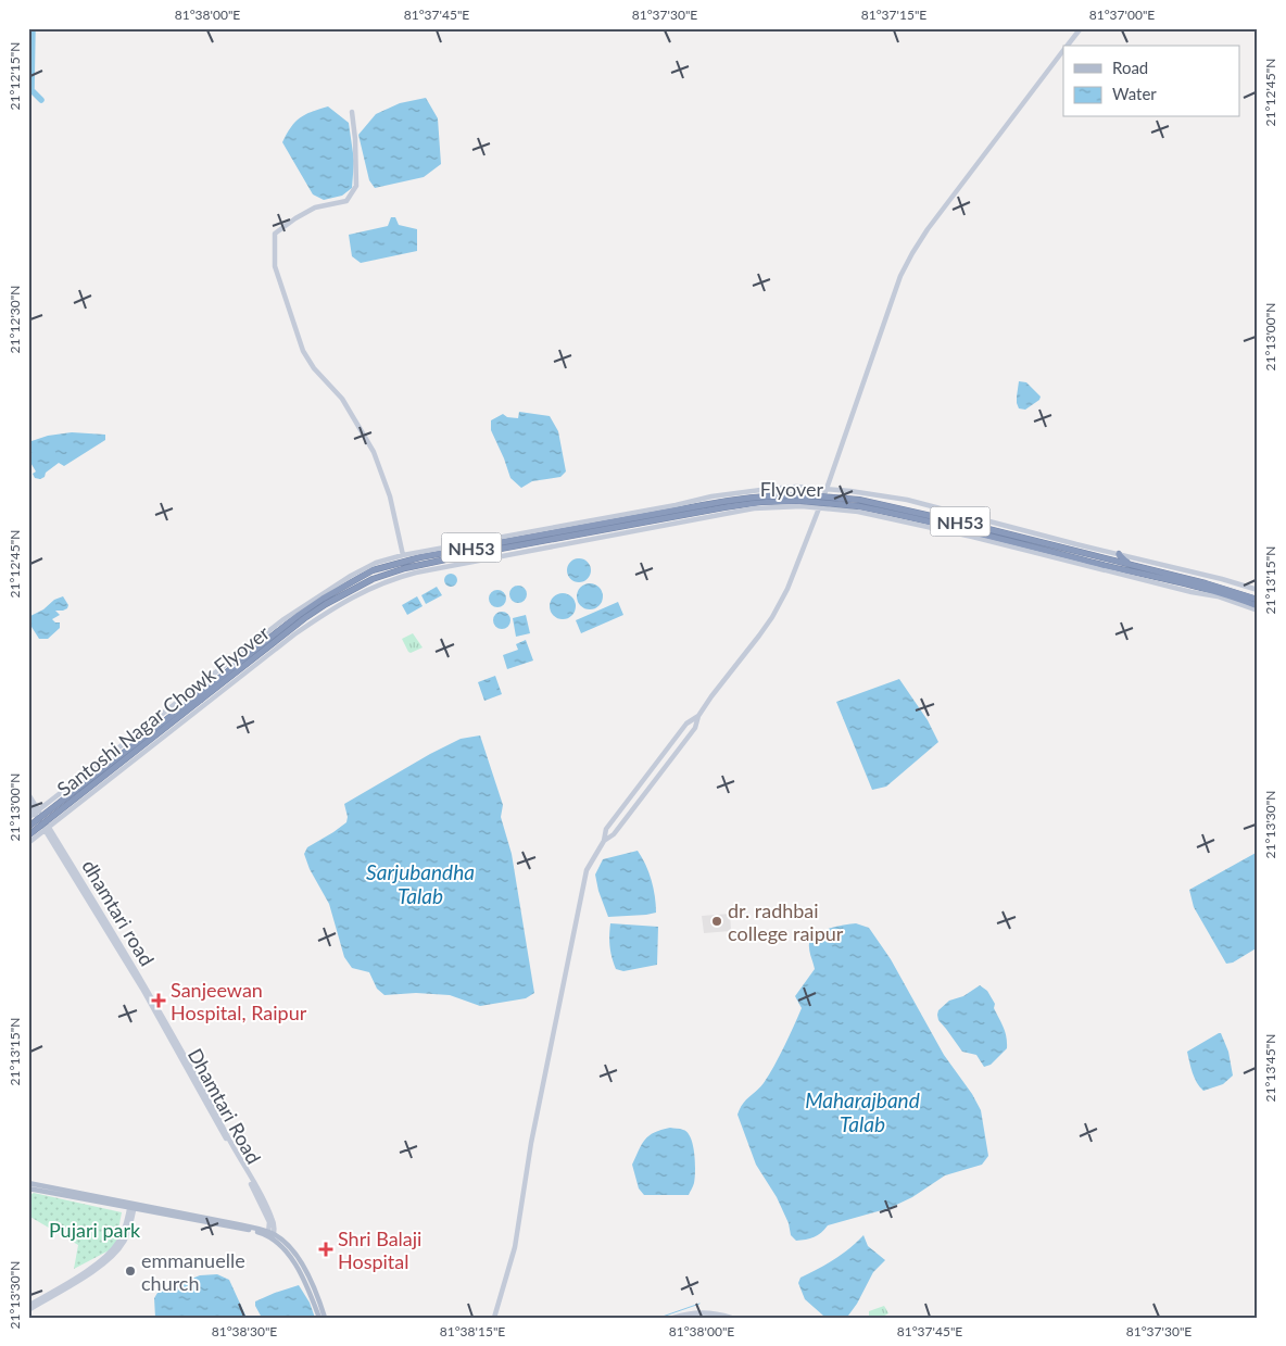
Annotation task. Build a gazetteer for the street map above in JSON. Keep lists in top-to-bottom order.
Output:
{
  "streets": {
    "highway": ["Flyover", "NH53", "Santoshi Nagar Chowk Flyover"],
    "street": ["dhamtari road", "Dhamtari Road"]
  },
  "crossings": [
    ["Flyover", "NH53"],
    ["NH53", "Santoshi Nagar Chowk Flyover"],
    ["dhamtari road", "Dhamtari Road"]
  ],
  "water": ["Sarjubandha Talab", "Maharajband Talab"],
  "parks": ["Pujari park"],
  "places": {
    "other": ["dr. radhbai college raipur", "emmanuelle church"],
    "health": ["Sanjeewan Hospital, Raipur", "Shri Balaji Hospital"]
  },
  "legend": ["Road", "Water"],
  "coordinates": [
    "81°38'00\"E",
    "81°37'45\"E",
    "81°37'30\"E",
    "81°37'15\"E",
    "81°37'00\"E",
    "21°12'15\"N",
    "21°12'45\"N",
    "21°12'30\"N",
    "21°13'00\"N",
    "21°13'15\"N",
    "21°13'30\"N",
    "21°13'45\"N",
    "81°38'30\"E",
    "81°38'15\"E"
  ]
}
